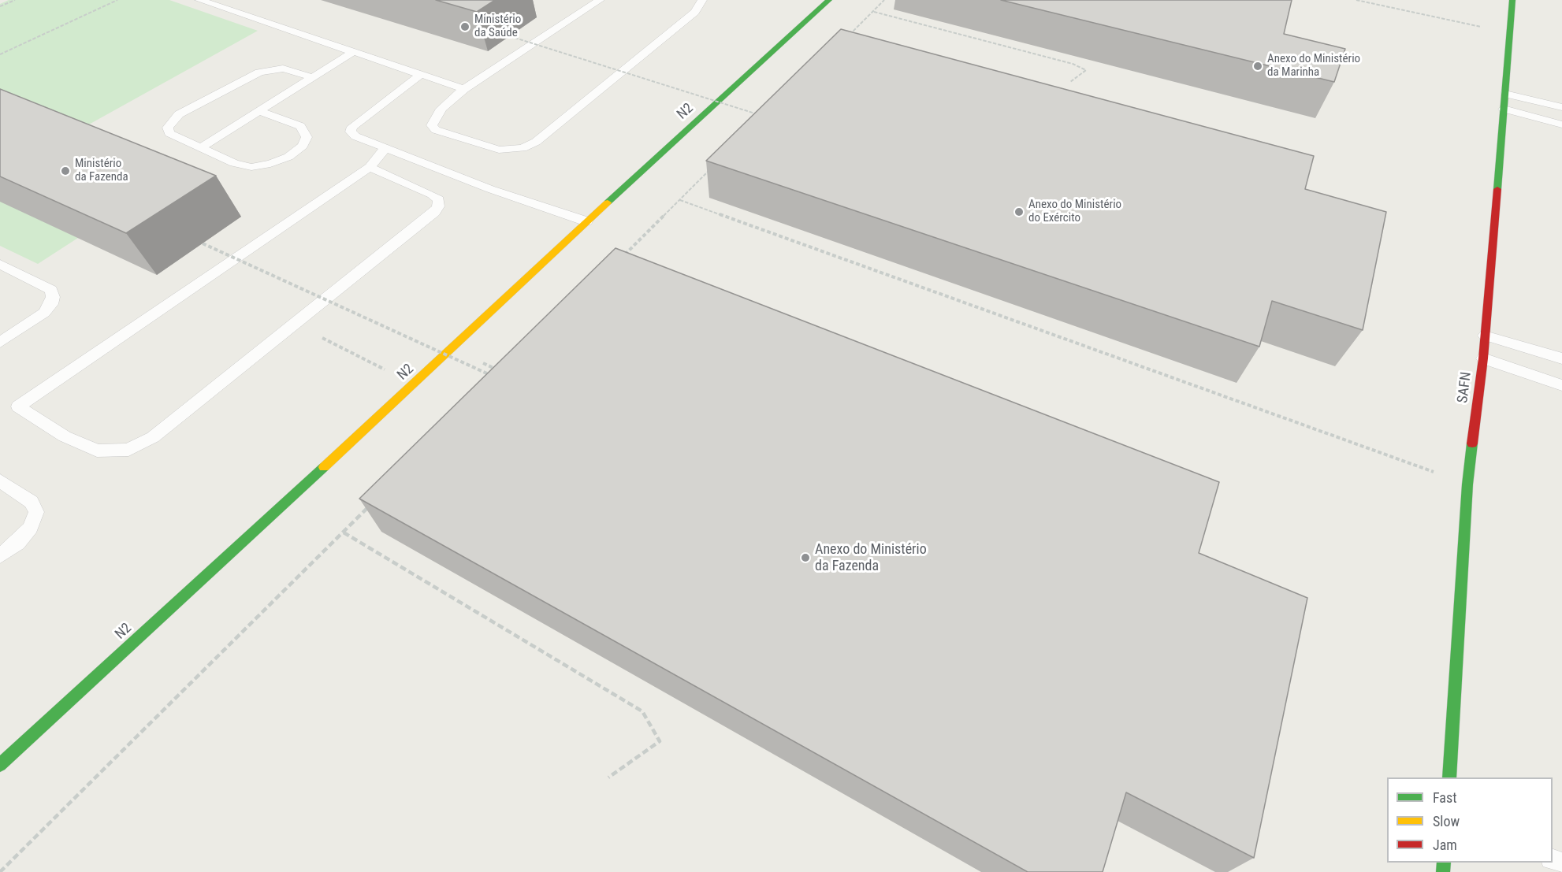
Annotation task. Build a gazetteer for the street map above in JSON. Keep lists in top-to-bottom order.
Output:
{
  "streets": {
    "street": ["N2", "SAFN"]
  },
  "places": [
    "Ministério da Saúde",
    "Anexo do Ministério da Marinha",
    "Ministério da Fazenda",
    "Anexo do Ministério do Exército",
    "Anexo do Ministério da Fazenda"
  ],
  "legend": ["Fast", "Slow", "Jam"]
}
